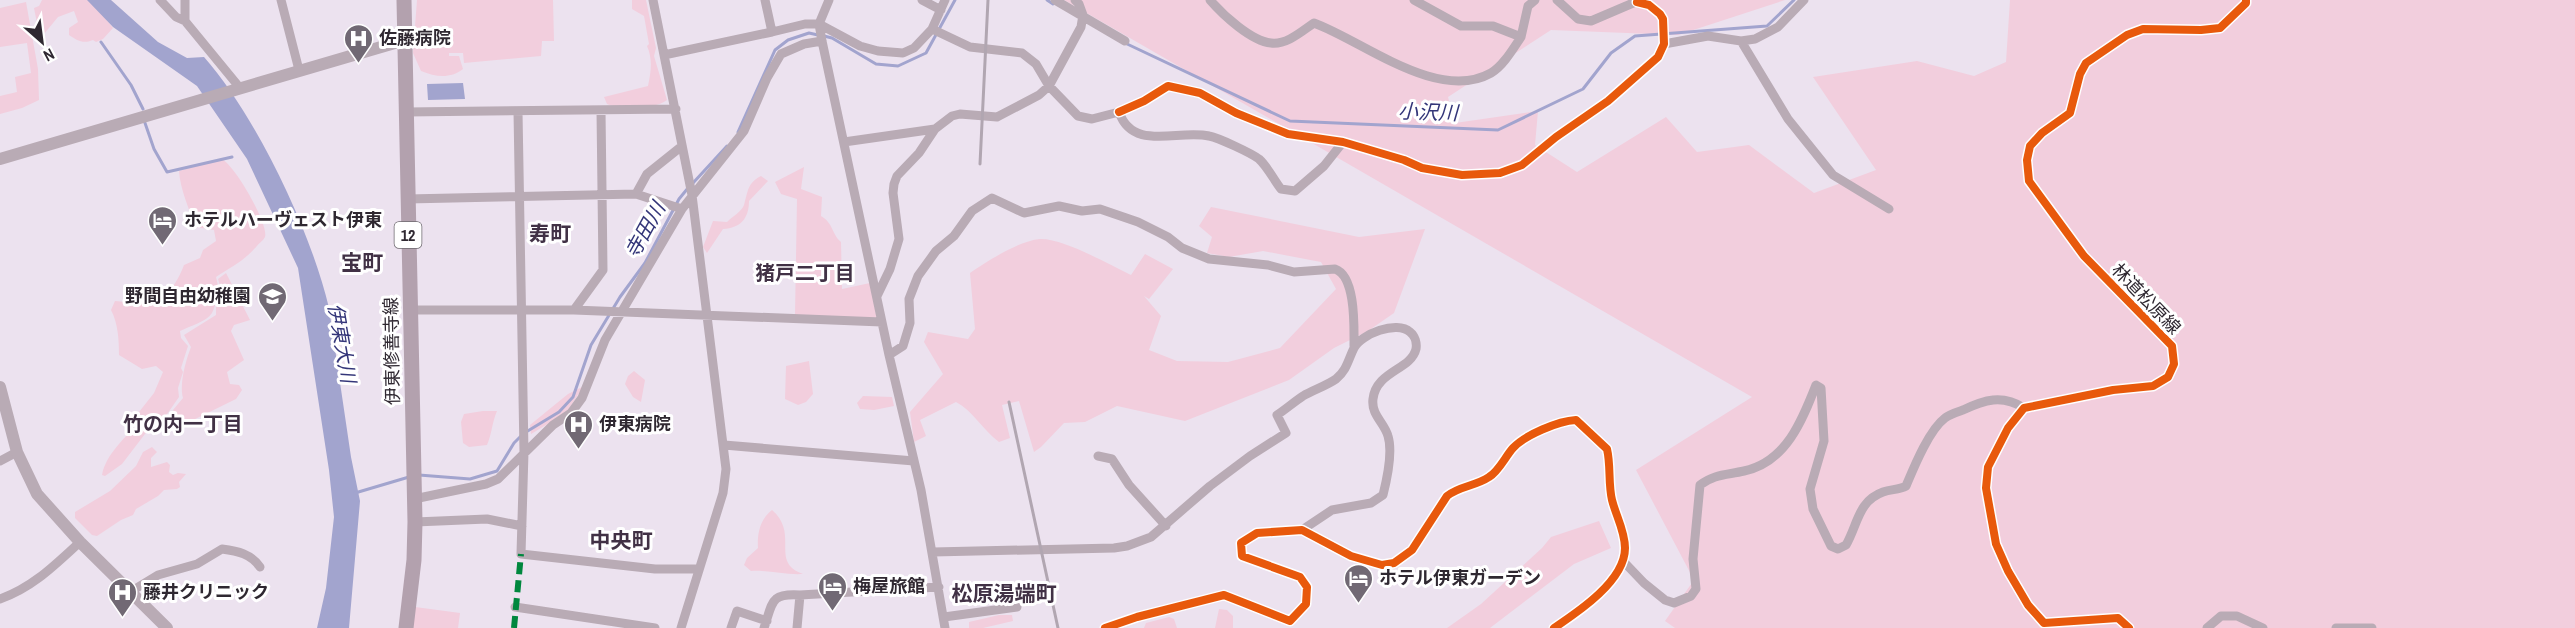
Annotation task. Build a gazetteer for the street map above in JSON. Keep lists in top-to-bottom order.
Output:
{
  "streets": {
    "main road": ["12", "伊東修善寺線"],
    "street": ["林道松原線"]
  },
  "districts": [
    "寿町",
    "宝町",
    "猪戸二丁目",
    "竹の内一丁目",
    "中央町",
    "松原湯端町"
  ],
  "water": ["小沢川", "寺田川", "伊東大川"],
  "places": {
    "hospital": ["佐藤病院", "伊東病院", "藤井クリニック"],
    "hotel": ["ホテルハーヴェスト伊東", "ホテル伊東ガーデン", "梅屋旅館"],
    "school or university": ["野間自由幼稚園"]
  },
  "north": "bottom right"
}
